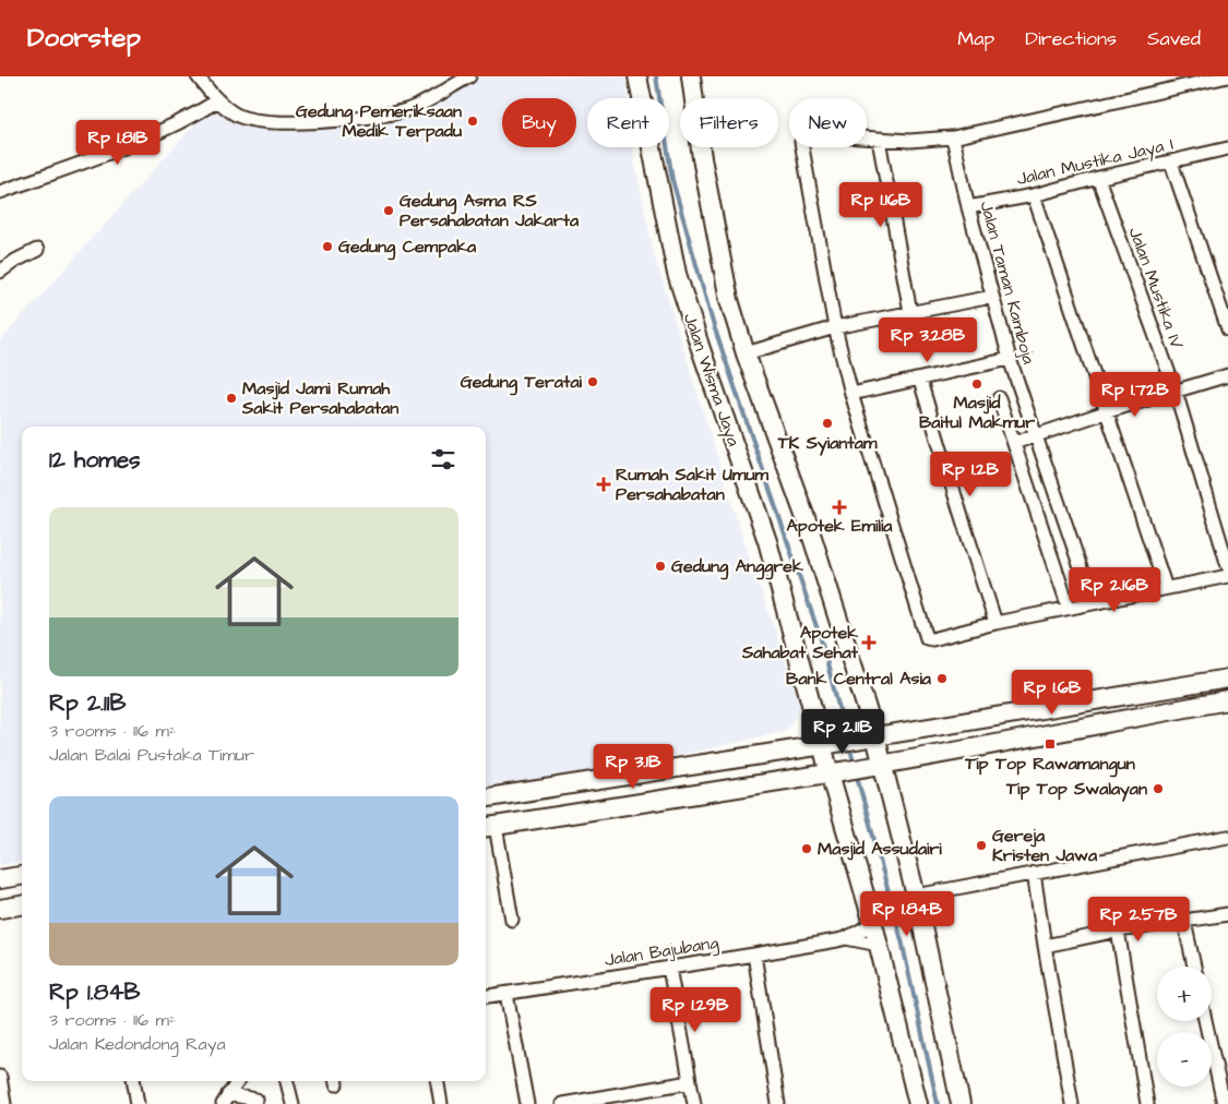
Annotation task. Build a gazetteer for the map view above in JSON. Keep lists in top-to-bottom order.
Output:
{
  "streets": {
    "street": [
      "Jalan Mustika Jaya I",
      "Jalan Taman Kamboja",
      "Jalan Mustika IV",
      "Jalan Wisma Jaya",
      "Jalan Bajubang"
    ]
  },
  "crossings": [
    ["Jalan Mustika Jaya I", "Jalan Taman Kamboja"],
    ["Jalan Mustika Jaya I", "Jalan Mustika IV"],
    ["Jalan Wisma Jaya", "Jalan Bajubang"]
  ],
  "places": {
    "other": [
      "Gedung Pemeriksaan Medik Terpadu",
      "Gedung Asma RS Persahabatan Jakarta",
      "Gedung Cempaka",
      "Gedung Teratai",
      "Masjid Baitul Makmur",
      "Masjid Jami Rumah Sakit Persahabatan",
      "TK Syiantam",
      "Gedung Anggrek",
      "Bank Central Asia",
      "Tip Top Swalayan",
      "Gereja Kristen Jawa",
      "Masjid Assudairi"
    ],
    "health": ["Rumah Sakit Umum Persahabatan", "Apotek Emilia", "Apotek Sahabat Sehat"],
    "transit": ["Tip Top Rawamangun"]
  },
  "page": {
    "header": "Doorstep",
    "nav": ["Map", "Directions", "Saved"],
    "chip": [
      "Buy",
      "Rent",
      "Filters",
      "New"
    ],
    "price": [
      "Rp 1.81B",
      "Rp 1.16B",
      "Rp 3.28B",
      "Rp 1.72B",
      "Rp 1.2B",
      "Rp 2.16B",
      "Rp 1.6B",
      "Rp 2.11B",
      "Rp 3.1B",
      "Rp 1.84B",
      "Rp 2.57B",
      "Rp 1.29B"
    ],
    "heading": "12 homes",
    "list": [
      {
        "name": "Rp 2.11B",
        "note": "3 rooms · 116 m² · Jalan Balai Pustaka Timur"
      },
      {
        "name": "Rp 1.84B",
        "note": "3 rooms · 116 m² · Jalan Kedondong Raya"
      }
    ],
    "map_buttons": ["+", "−"]
  }
}
